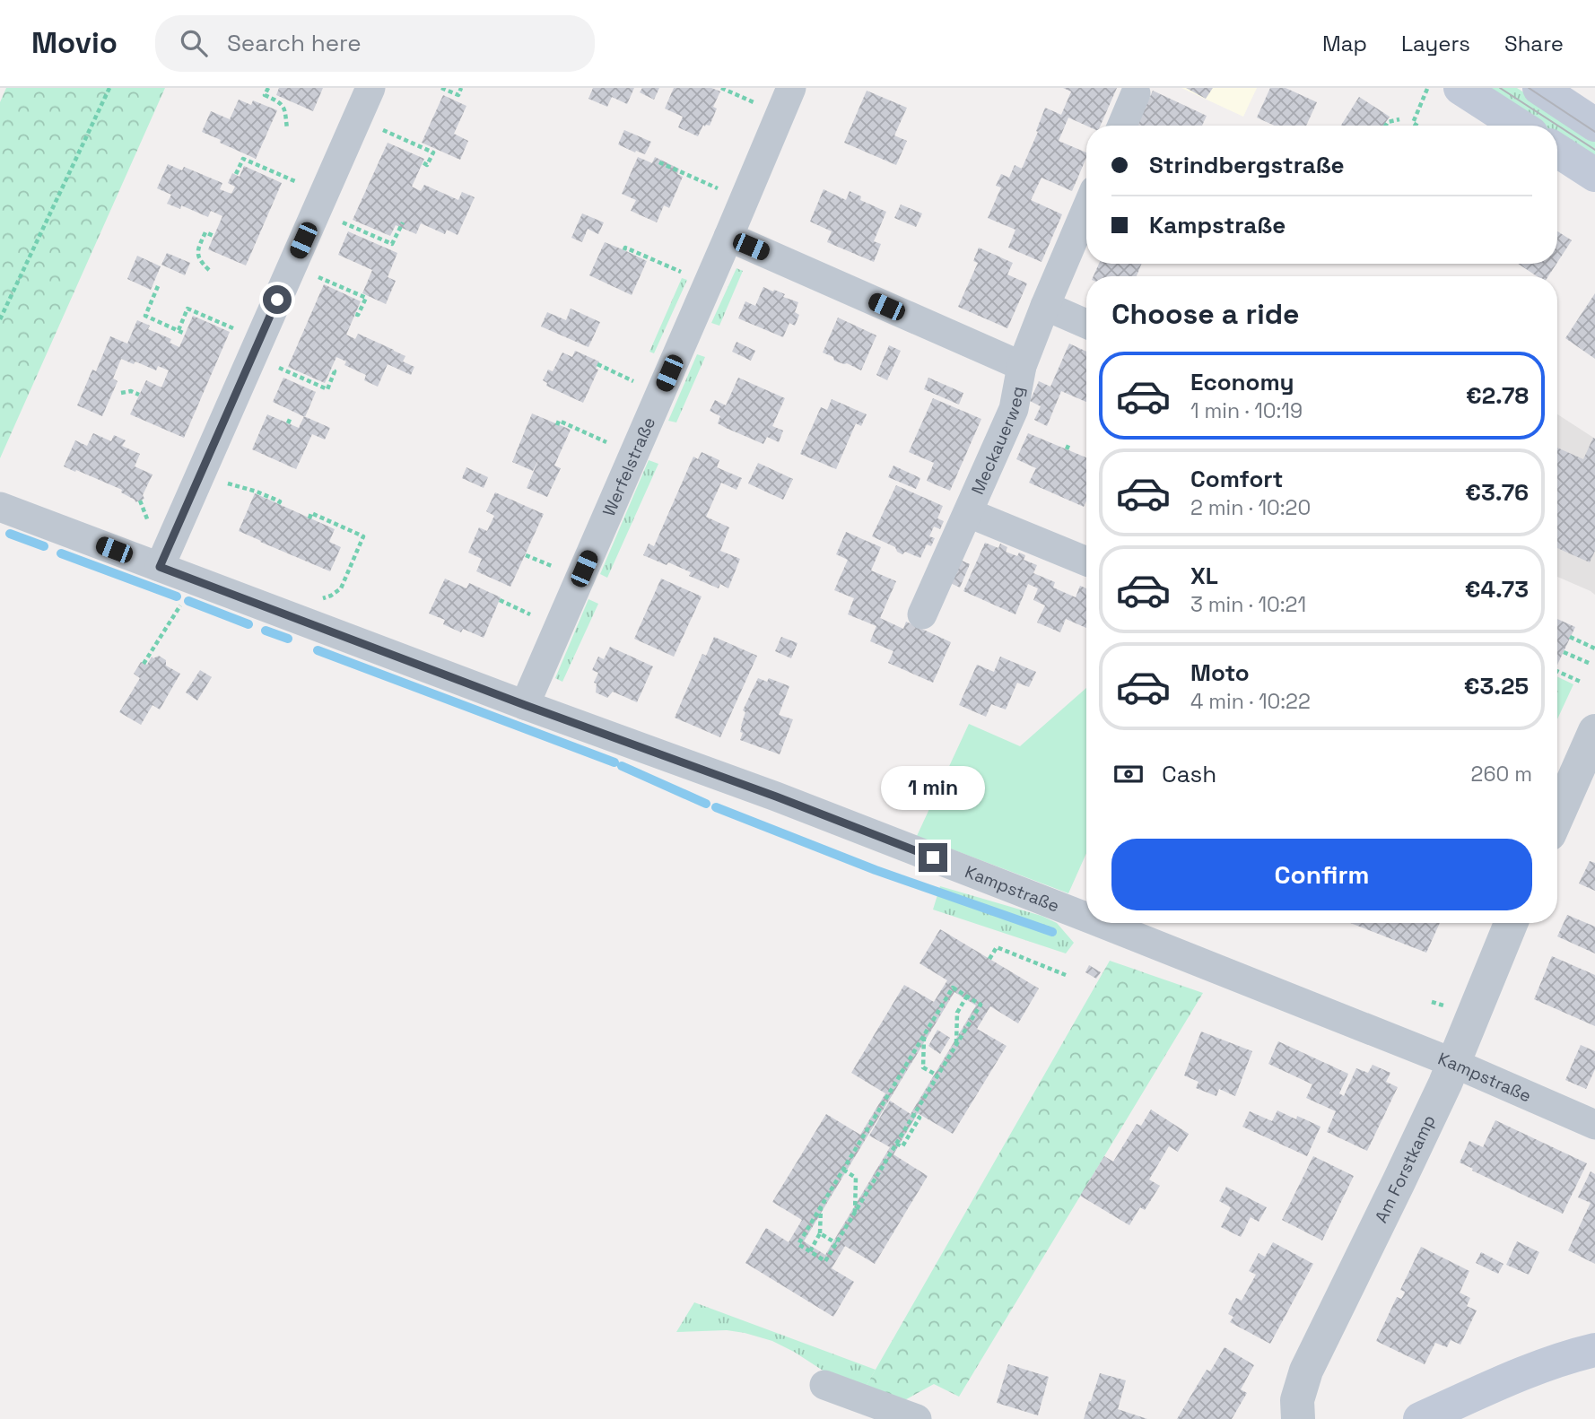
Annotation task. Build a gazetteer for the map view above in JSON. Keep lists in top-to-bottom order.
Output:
{
  "streets": {
    "street": [
      "Meckauerweg",
      "Werfelstraße",
      "Kampstraße",
      "Am Forstkamp"
    ]
  },
  "crossings": [
    ["Meckauerweg", "Werfelstraße"],
    ["Werfelstraße", "Kampstraße"],
    ["Kampstraße", "Am Forstkamp"]
  ],
  "page": {
    "header": "Movio",
    "search": "Search here",
    "nav": ["Map", "Layers", "Share"],
    "banner": ["Strindbergstraße", "Kampstraße"],
    "heading": "Choose a ride",
    "list": [
      {
        "name": "Economy",
        "note": "1 min · 10:19",
        "value": "€2.78"
      },
      {
        "name": "Comfort",
        "note": "2 min · 10:20",
        "value": "€3.76"
      },
      {
        "name": "XL",
        "note": "3 min · 10:21",
        "value": "€4.73"
      },
      {
        "name": "Moto",
        "note": "4 min · 10:22",
        "value": "€3.25"
      }
    ],
    "pay": ["Cash", "260 m"],
    "bubble": "1 min",
    "buttons": "Confirm"
  }
}
